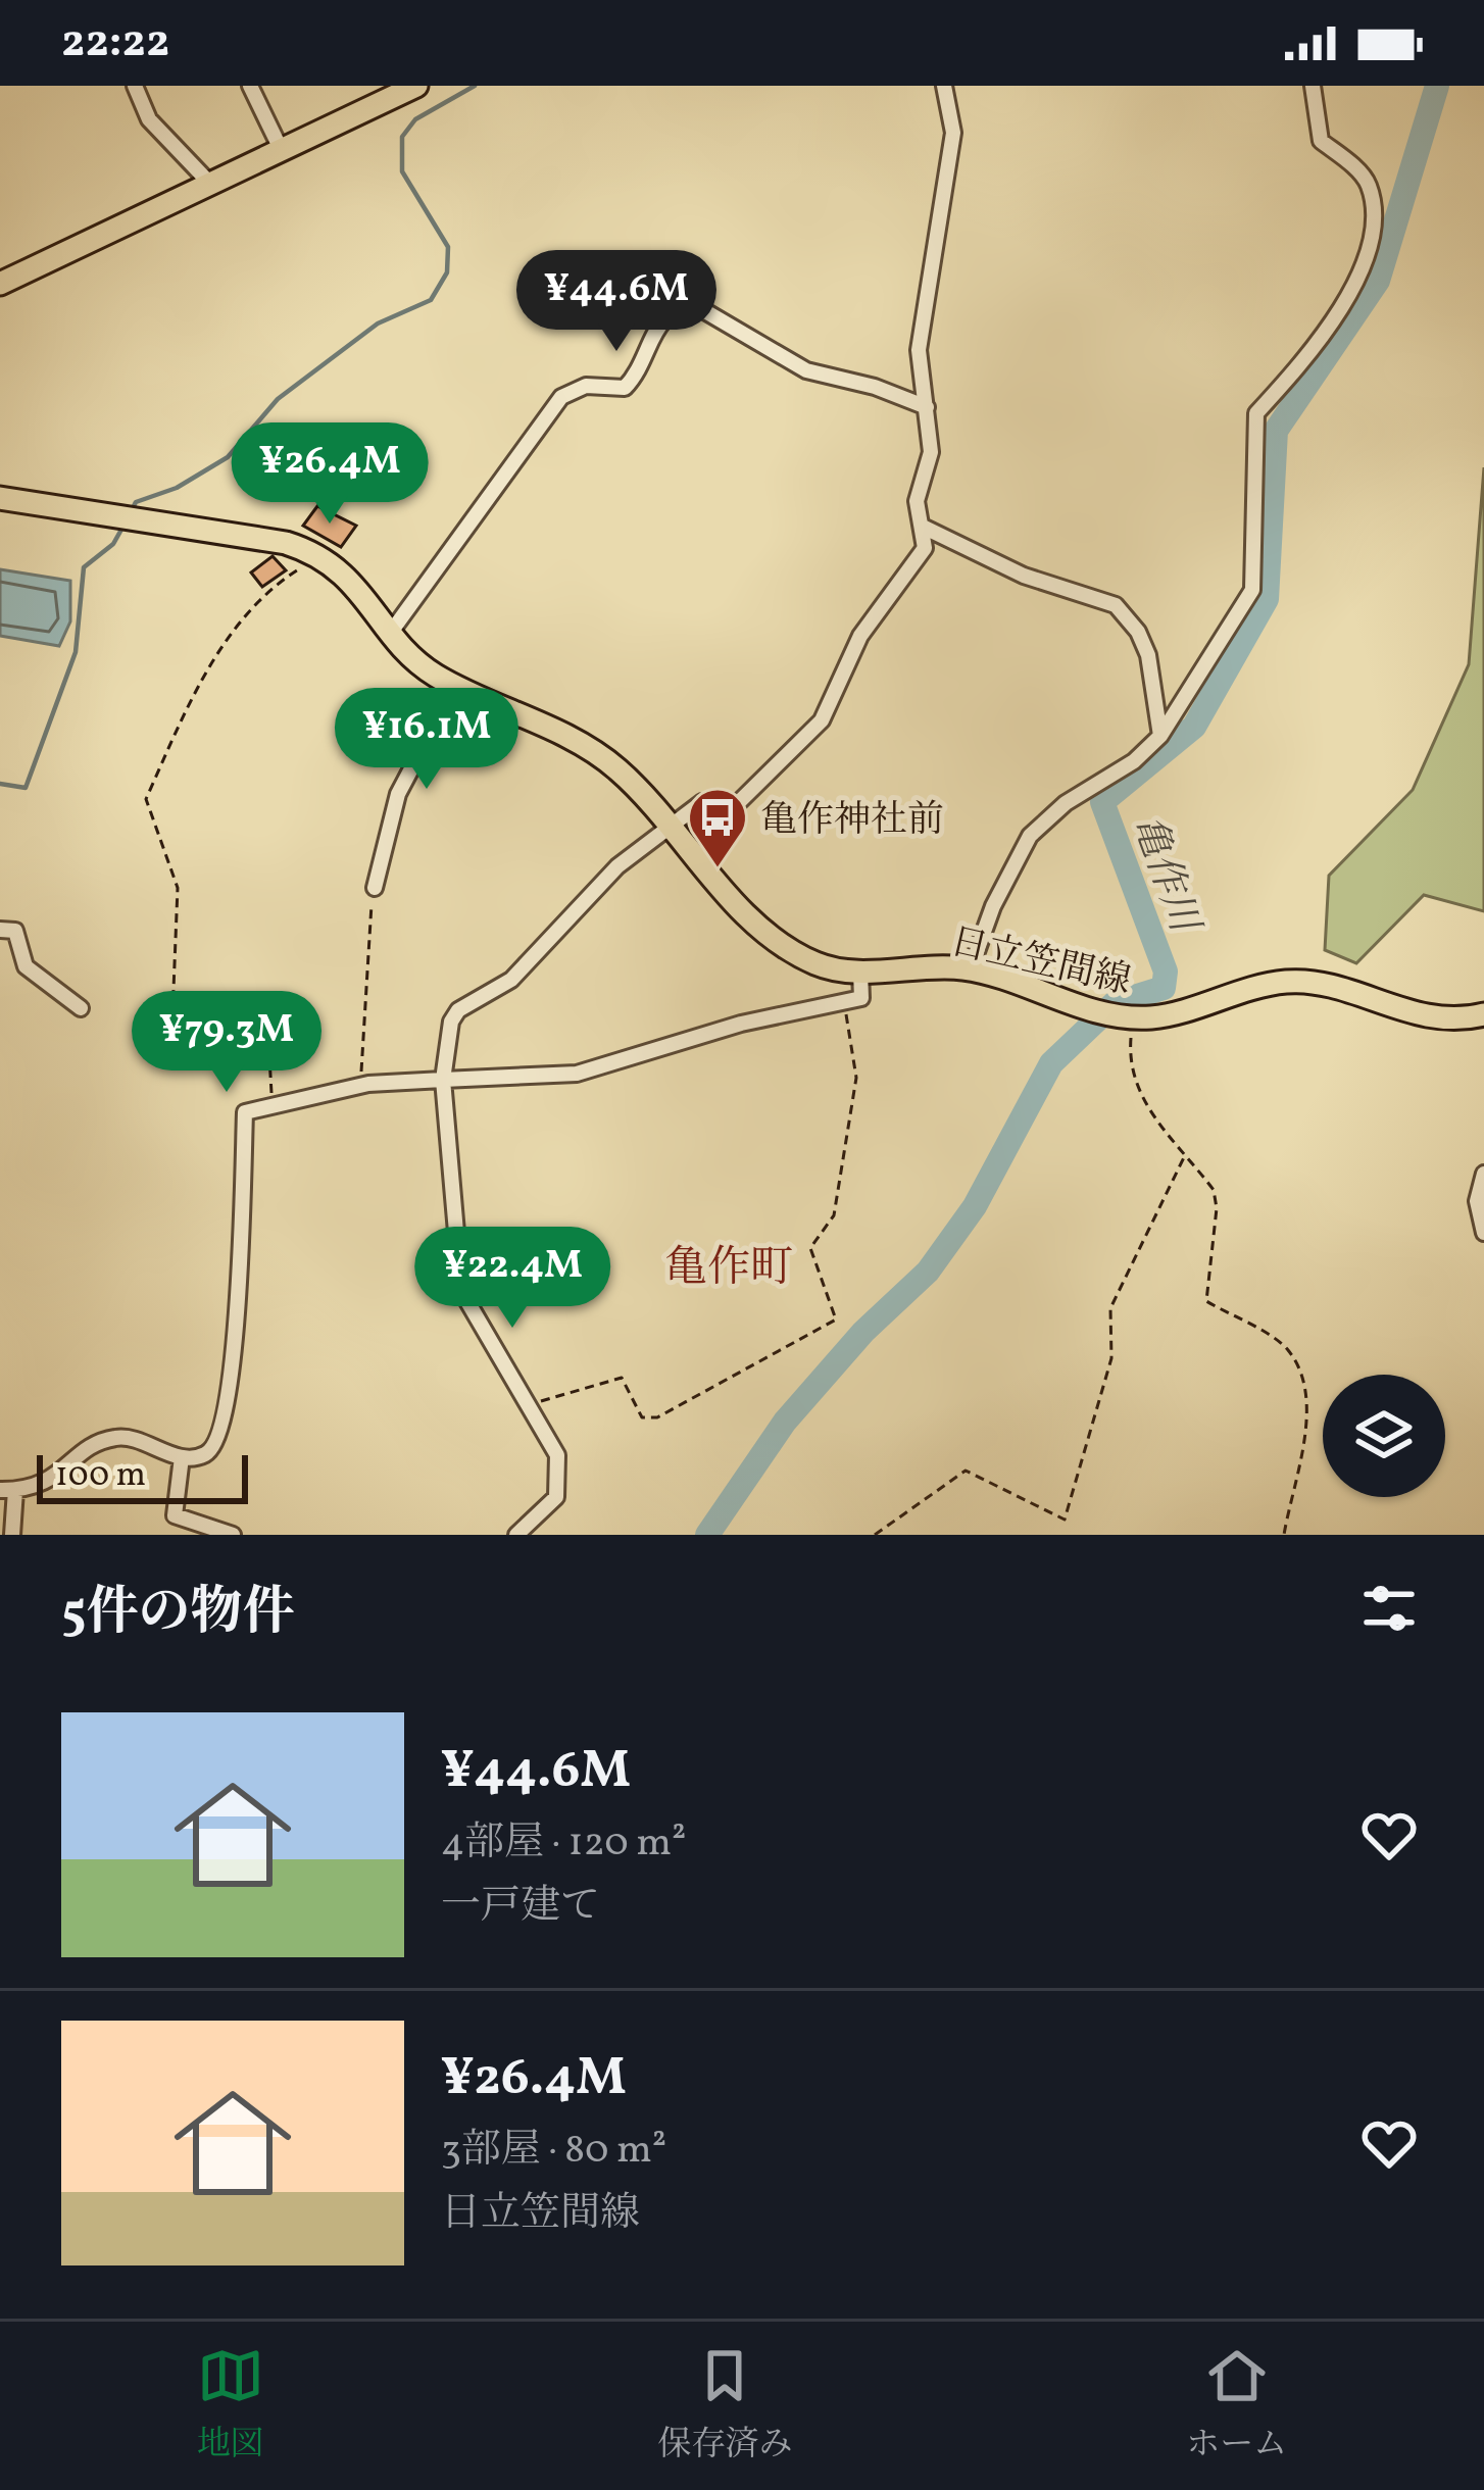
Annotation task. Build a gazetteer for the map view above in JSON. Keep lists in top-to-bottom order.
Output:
{
  "streets": {
    "main road": ["日立笠間線"]
  },
  "districts": ["亀作町"],
  "water": ["亀作川"],
  "places": {
    "bus stop": ["亀作神社前"]
  },
  "scale_bar": "100 m",
  "page": {
    "status": "22:22",
    "price": [
      "¥44.6M",
      "¥26.4M",
      "¥16.1M",
      "¥79.3M",
      "¥22.4M"
    ],
    "scale": "100 m",
    "heading": "5件の物件",
    "list": [
      {
        "name": "¥44.6M",
        "note": "4部屋 · 120 m² · 一戸建て"
      },
      {
        "name": "¥26.4M",
        "note": "3部屋 · 80 m² · 日立笠間線"
      }
    ],
    "tabs": ["地図", "保存済み", "ホーム"]
  }
}
